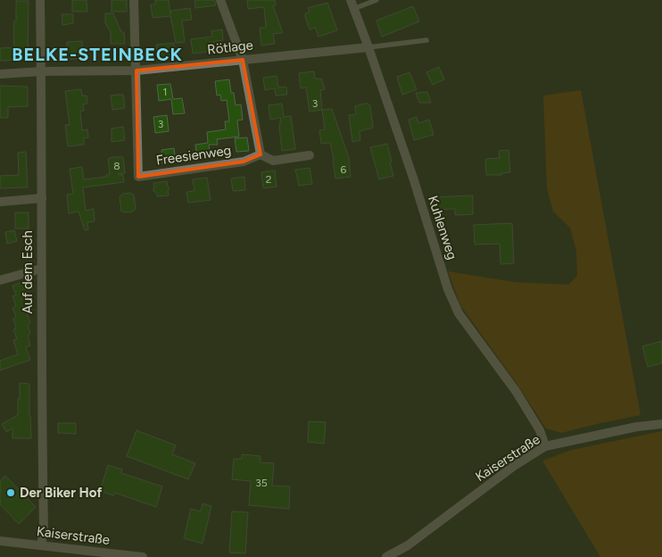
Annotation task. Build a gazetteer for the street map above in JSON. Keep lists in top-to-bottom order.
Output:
{
  "streets": {
    "street": [
      "Rötlage",
      "Freesienweg",
      "Kuhlenweg",
      "Auf dem Esch",
      "Kaiserstraße"
    ]
  },
  "crossings": [
    ["Rötlage", "Freesienweg"],
    ["Rötlage", "Kuhlenweg"],
    ["Rötlage", "Auf dem Esch"],
    ["Kuhlenweg", "Kaiserstraße"],
    ["Auf dem Esch", "Kaiserstraße"]
  ],
  "districts": ["BELKE-STEINBECK"],
  "places": ["Der Biker Hof"],
  "house_numbers": [
    "1",
    "3",
    "3",
    "8",
    "6",
    "2",
    "35"
  ]
}
